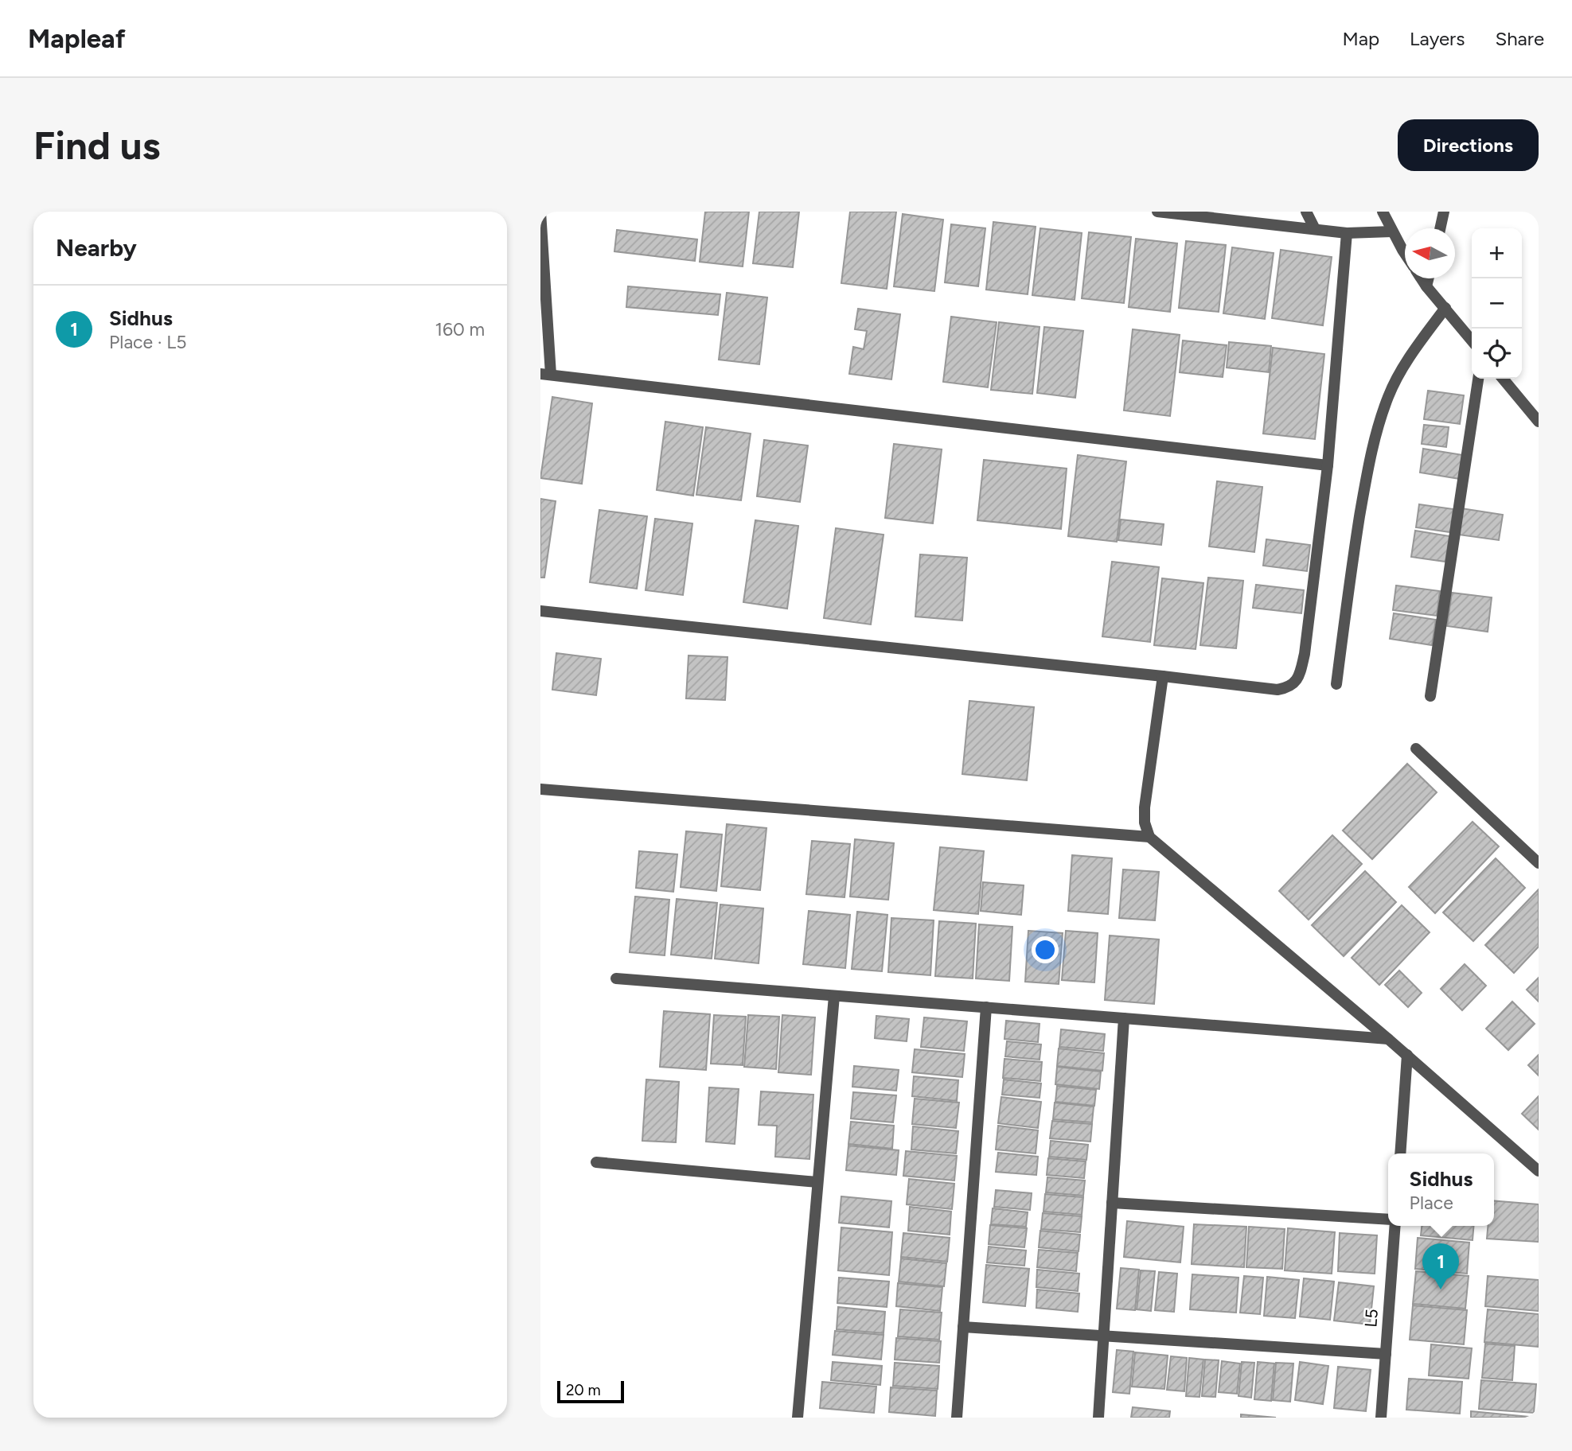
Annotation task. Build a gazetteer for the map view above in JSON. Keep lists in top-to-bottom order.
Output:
{
  "streets": {
    "street": ["L5"]
  },
  "scale_bar": "20 m",
  "north": "left",
  "page": {
    "header": "Mapleaf",
    "nav": ["Map", "Layers", "Share"],
    "buttons": "Directions",
    "title": "Find us",
    "heading": "Nearby",
    "map_buttons": ["+", "−"],
    "list": [
      {
        "mark": "1",
        "name": "Sidhus",
        "note": "Place · L5",
        "value": "160 m"
      }
    ],
    "popup": ["Sidhus", "Place"],
    "pins": "1",
    "scale": "20 m"
  }
}
